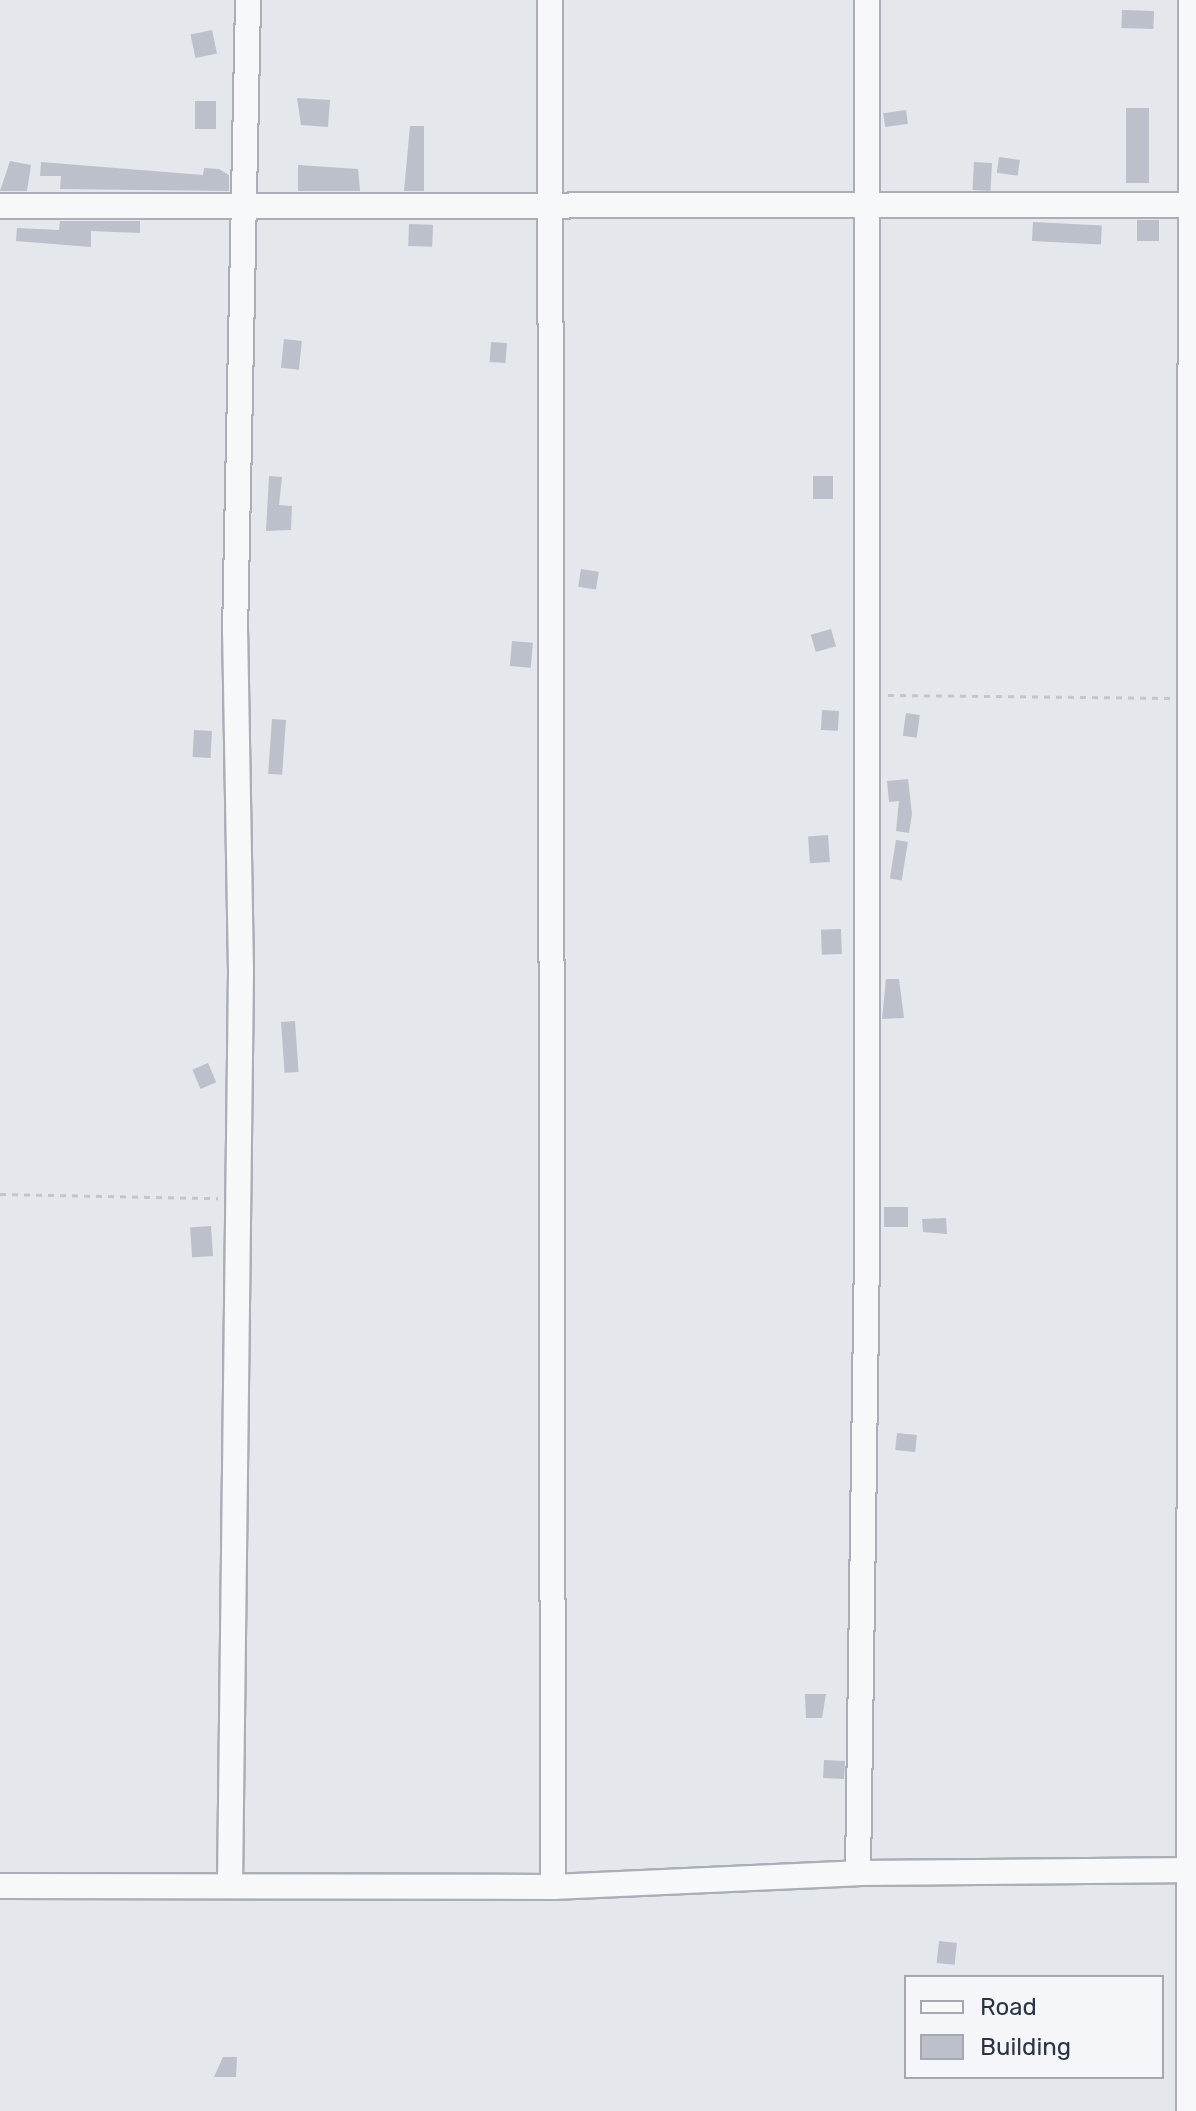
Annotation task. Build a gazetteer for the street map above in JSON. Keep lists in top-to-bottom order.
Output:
{
  "legend": ["Road", "Building"]
}
